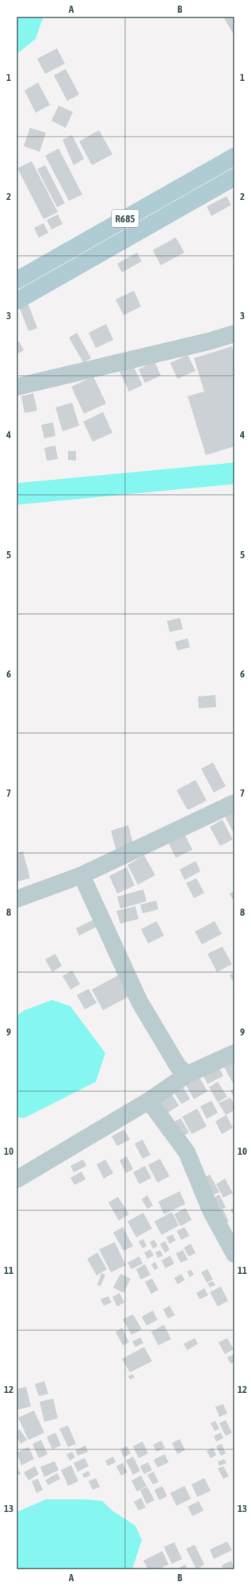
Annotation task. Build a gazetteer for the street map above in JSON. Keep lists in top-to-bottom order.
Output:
{
  "streets": {
    "main road": ["R685"]
  },
  "grid": {
    "columns": ["A", "B"],
    "rows": [
      "1",
      "2",
      "3",
      "4",
      "5",
      "6",
      "7",
      "8",
      "9",
      "10",
      "11",
      "12",
      "13"
    ]
  }
}
